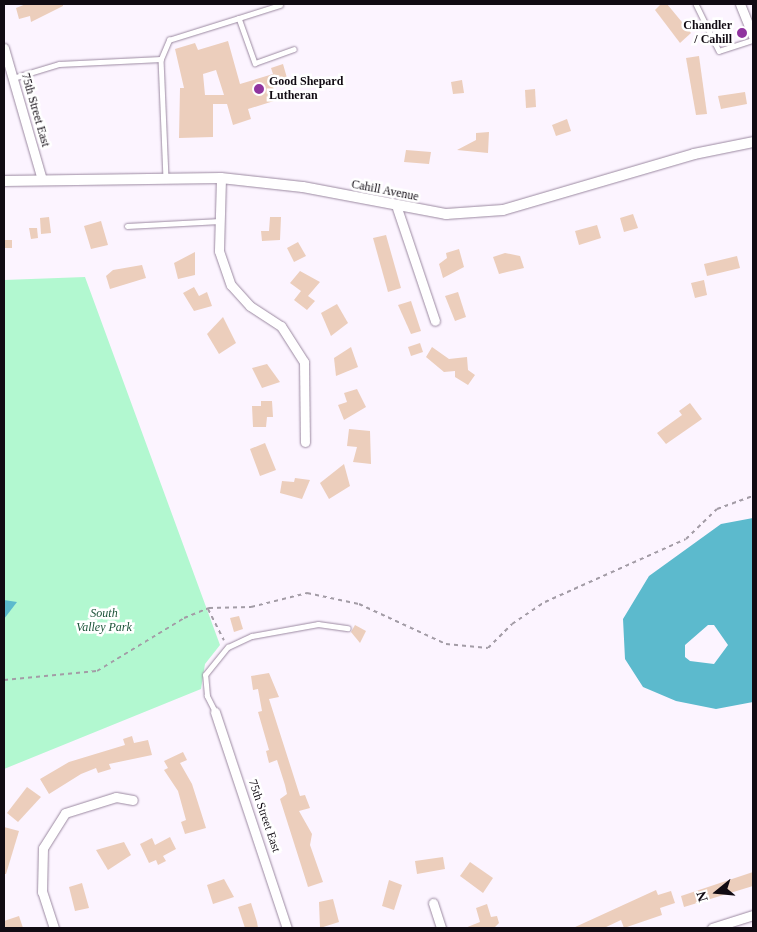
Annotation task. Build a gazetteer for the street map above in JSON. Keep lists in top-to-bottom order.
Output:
{
  "streets": {
    "street": ["75th Street East", "Cahill Avenue"]
  },
  "crossings": [
    ["75th Street East", "Cahill Avenue"]
  ],
  "parks": ["South Valley Park"],
  "places": ["Chandler / Cahill", "Good Shepard Lutheran"],
  "north": "left"
}
